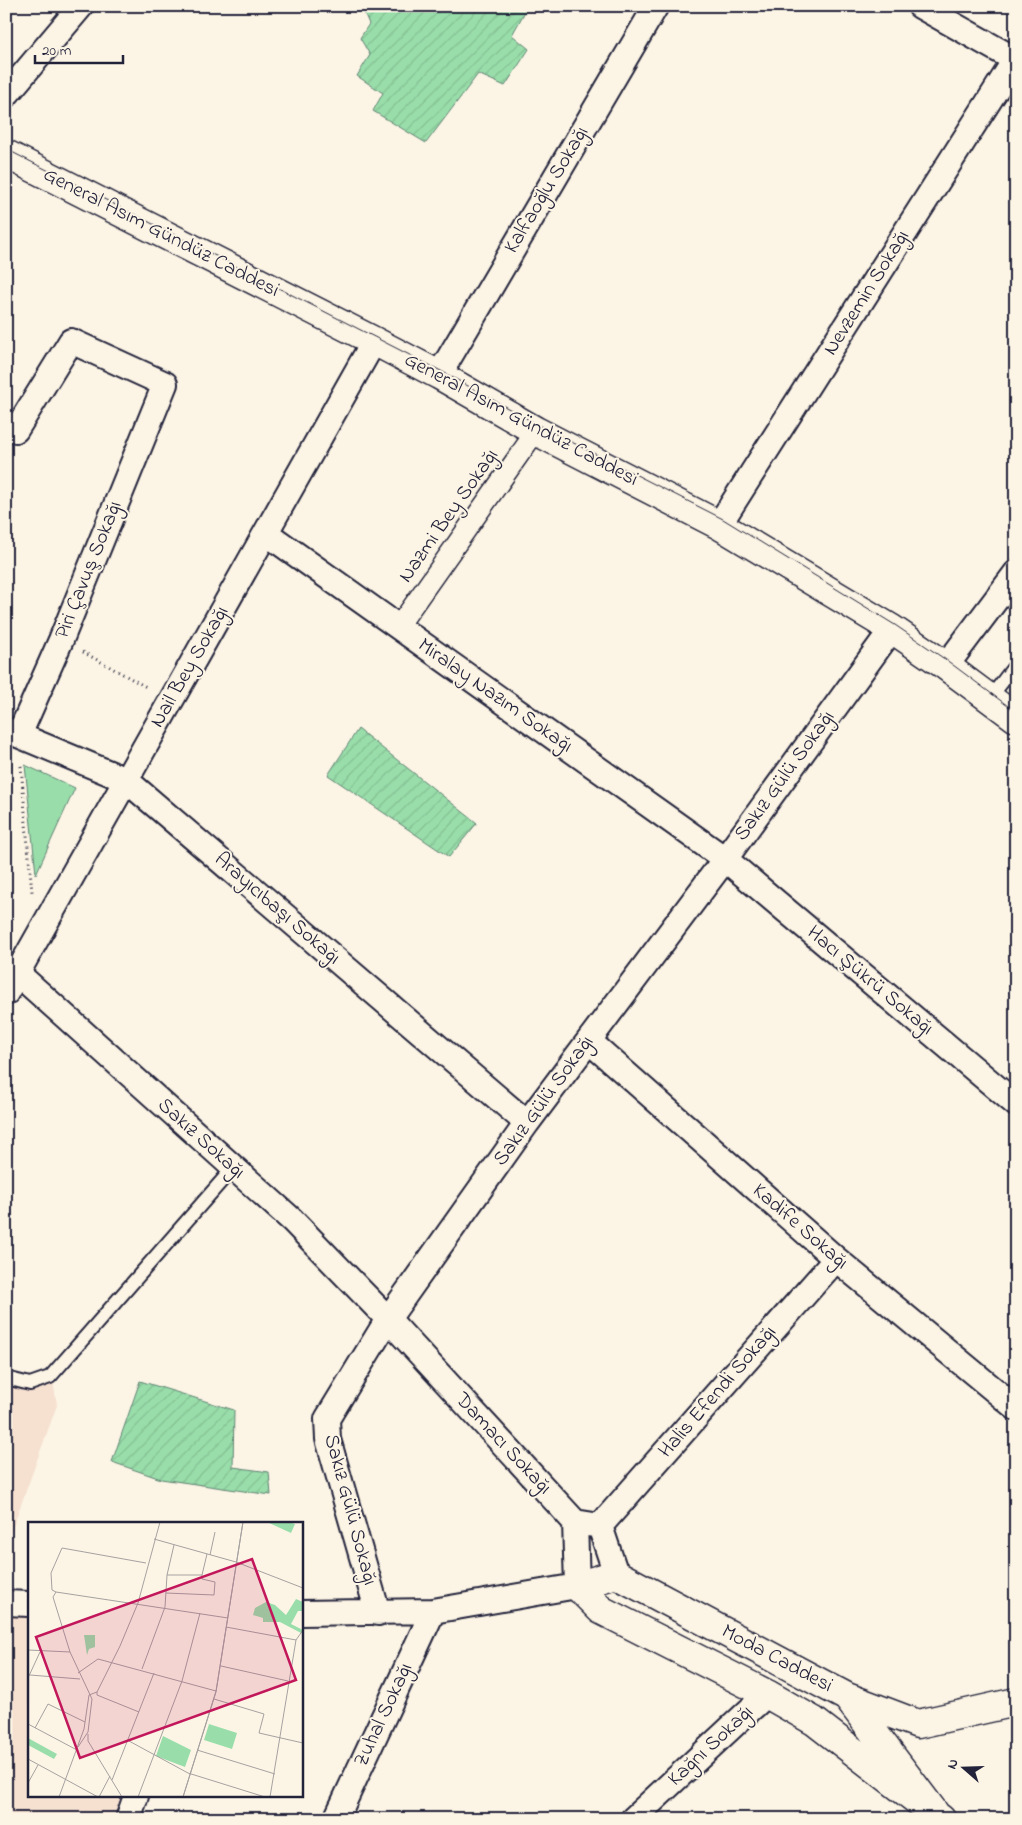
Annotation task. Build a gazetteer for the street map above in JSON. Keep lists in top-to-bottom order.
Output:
{
  "streets": {
    "street": [
      "Kalfaoğlu Sokağı",
      "General Asım Gündüz Caddesi",
      "Nevzemin Sokağı",
      "Nazmi Bey Sokağı",
      "Piri Çavuş Sokağı",
      "Nail Bey Sokağı",
      "Miralay Nazım Sokağı",
      "Sakız Gülü Sokağı",
      "Arayıcıbaşı Sokağı",
      "Hacı Şükrü Sokağı",
      "Sakız Sokağı",
      "Kadife Sokağı",
      "Halis Efendi Sokağı",
      "Damacı Sokağı",
      "Moda Caddesi",
      "Zuhal Sokağı",
      "Kağnı Sokağı"
    ]
  },
  "crossings": [
    ["Kalfaoğlu Sokağı", "General Asım Gündüz Caddesi"],
    ["General Asım Gündüz Caddesi", "Nevzemin Sokağı"],
    ["General Asım Gündüz Caddesi", "Nazmi Bey Sokağı"],
    ["General Asım Gündüz Caddesi", "Nail Bey Sokağı"],
    ["General Asım Gündüz Caddesi", "Sakız Gülü Sokağı"],
    ["Nazmi Bey Sokağı", "Miralay Nazım Sokağı"],
    ["Piri Çavuş Sokağı", "Arayıcıbaşı Sokağı"],
    ["Nail Bey Sokağı", "Miralay Nazım Sokağı"],
    ["Nail Bey Sokağı", "Arayıcıbaşı Sokağı"],
    ["Nail Bey Sokağı", "Sakız Sokağı"],
    ["Miralay Nazım Sokağı", "Sakız Gülü Sokağı"],
    ["Miralay Nazım Sokağı", "Hacı Şükrü Sokağı"],
    ["Sakız Gülü Sokağı", "Arayıcıbaşı Sokağı"],
    ["Sakız Gülü Sokağı", "Hacı Şükrü Sokağı"],
    ["Sakız Gülü Sokağı", "Sakız Sokağı"],
    ["Sakız Gülü Sokağı", "Kadife Sokağı"],
    ["Sakız Gülü Sokağı", "Damacı Sokağı"],
    ["Sakız Sokağı", "Damacı Sokağı"],
    ["Kadife Sokağı", "Halis Efendi Sokağı"],
    ["Moda Caddesi", "Kağnı Sokağı"]
  ],
  "scale_bar": "20 m",
  "north": "left"
}
